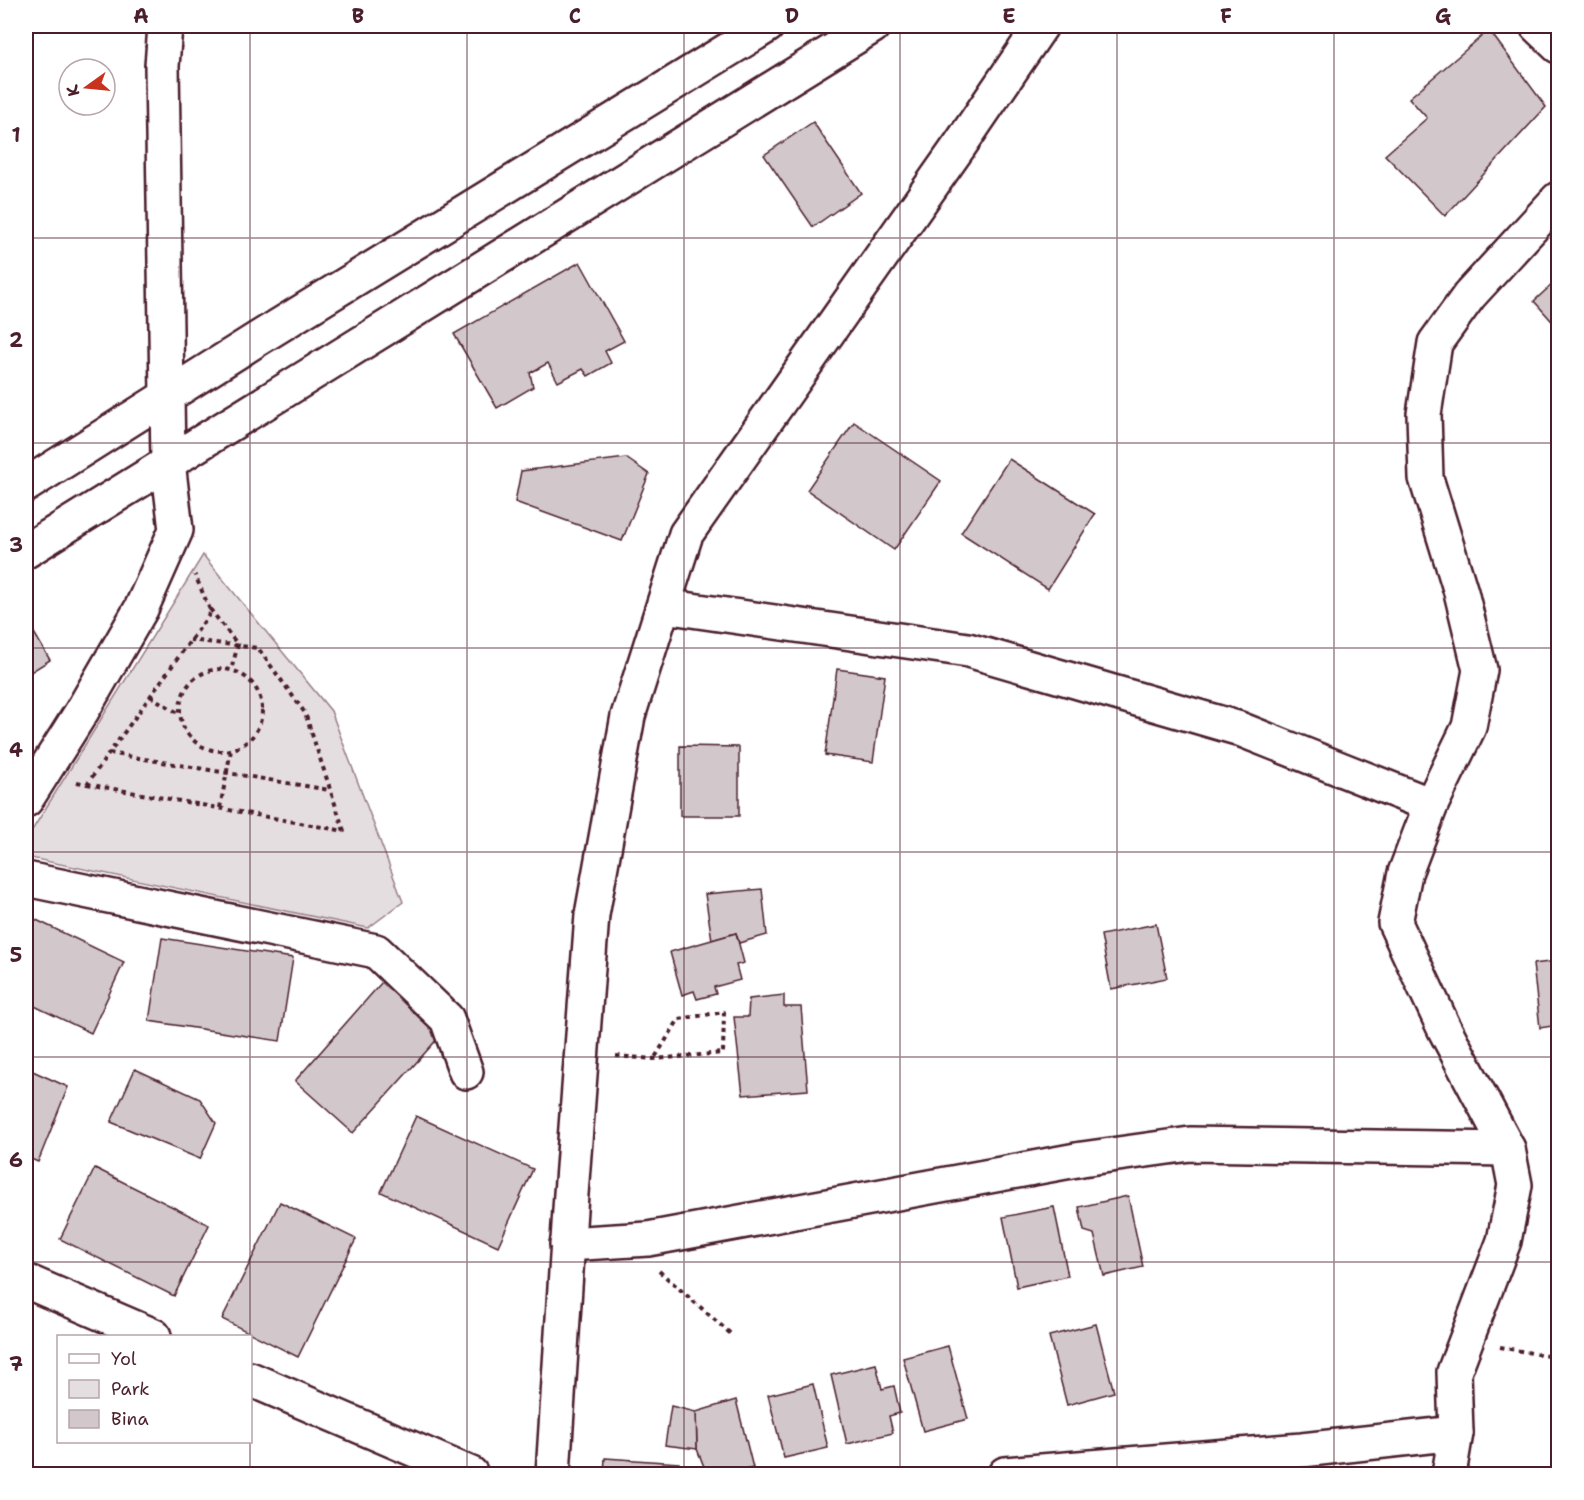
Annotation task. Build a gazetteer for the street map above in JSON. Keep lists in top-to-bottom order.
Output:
{
  "legend": ["Yol", "Park", "Bina"],
  "north": "left",
  "grid": {
    "columns": [
      "A",
      "B",
      "C",
      "D",
      "E",
      "F",
      "G"
    ],
    "rows": [
      "1",
      "2",
      "3",
      "4",
      "5",
      "6",
      "7"
    ]
  }
}
